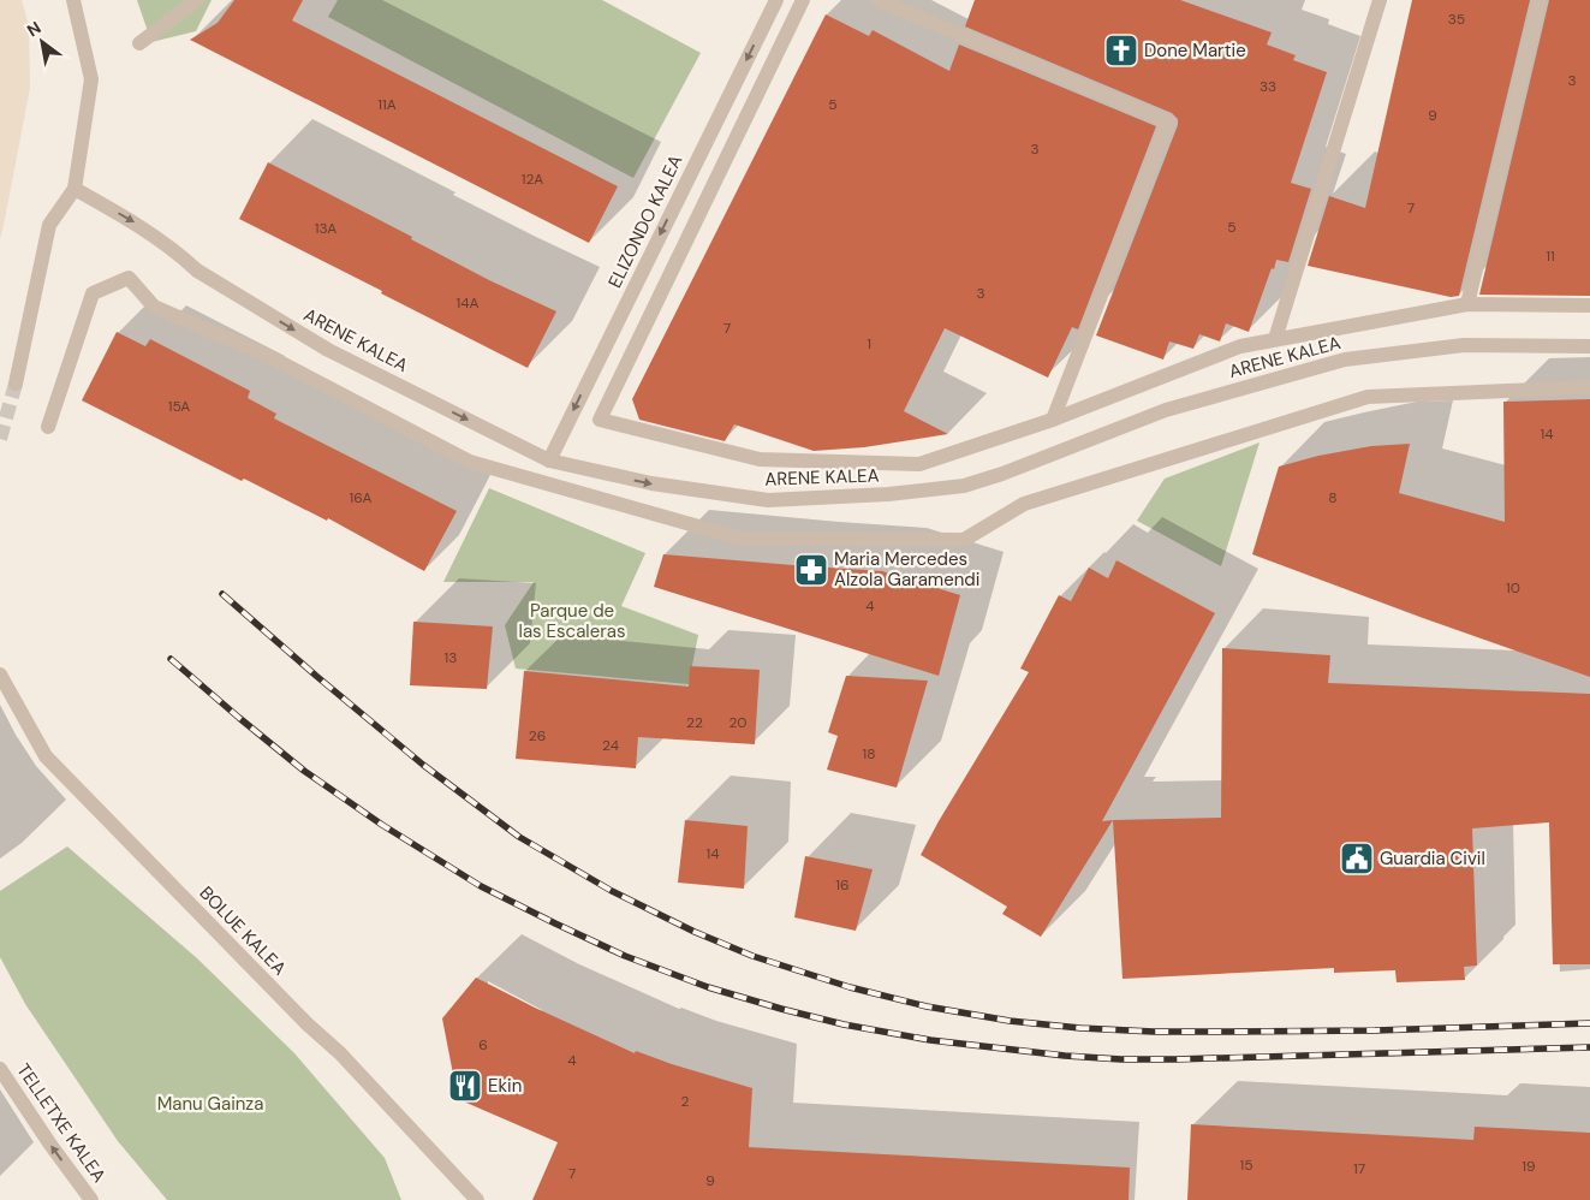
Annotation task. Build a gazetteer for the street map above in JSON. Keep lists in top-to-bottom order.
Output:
{
  "streets": {
    "street": [
      "ELIZONDO KALEA",
      "ARENE KALEA",
      "BOLUE KALEA",
      "TELLETXE KALEA"
    ]
  },
  "crossings": [
    ["ELIZONDO KALEA", "ARENE KALEA"]
  ],
  "one_way": ["ELIZONDO KALEA", "ARENE KALEA", "TELLETXE KALEA"],
  "parks": ["Parque de las Escaleras", "Manu Gainza"],
  "places": {
    "church": ["Done Martie"],
    "pharmacy": ["Maria Mercedes Alzola Garamendi"],
    "public building": ["Guardia Civil"],
    "restaurant": ["Ekin"]
  },
  "house_numbers": [
    "35",
    "3",
    "33",
    "11A",
    "5",
    "9",
    "3",
    "12A",
    "7",
    "5",
    "13A",
    "11",
    "3",
    "14A",
    "7",
    "1",
    "15A",
    "14",
    "16A",
    "8",
    "10",
    "4",
    "13",
    "22",
    "20",
    "26",
    "24",
    "18",
    "14",
    "16",
    "6",
    "4",
    "2",
    "15",
    "19",
    "17",
    "7",
    "9"
  ],
  "north": "top left"
}
